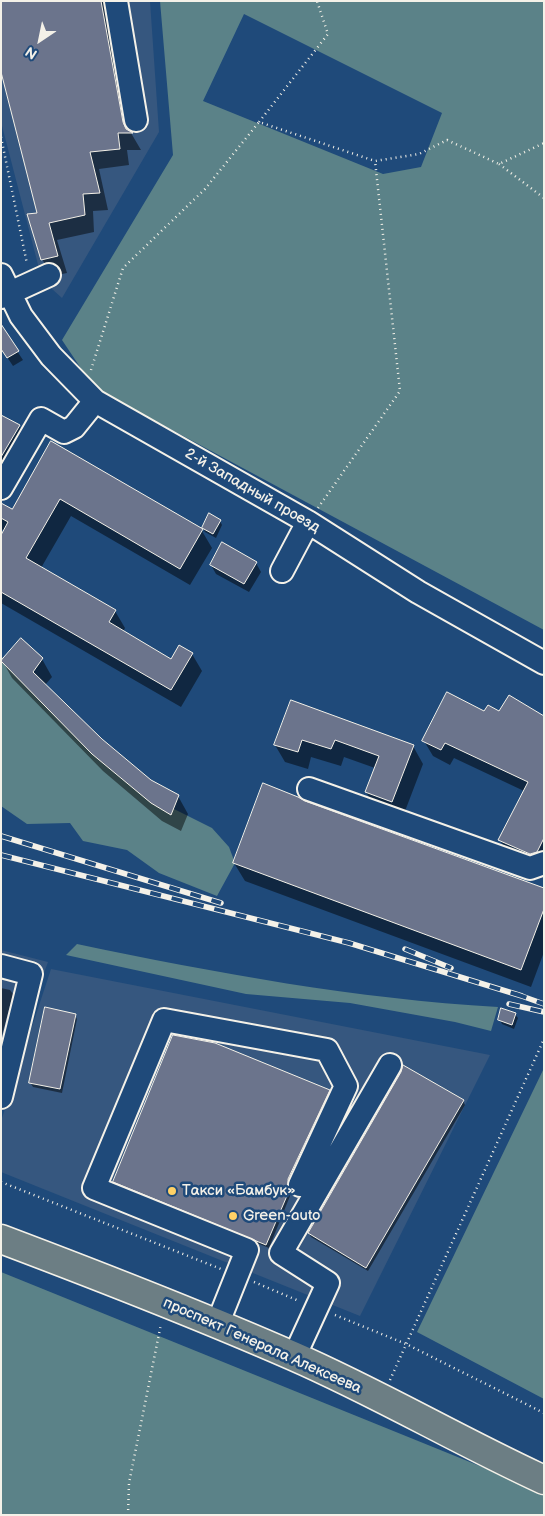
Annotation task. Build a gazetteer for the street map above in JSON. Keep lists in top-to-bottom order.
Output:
{
  "streets": {
    "main road": ["проспект Генерала Алексеева"],
    "street": ["2-й Западный проезд"]
  },
  "places": ["Такси «Бамбук»", "Green-auto"],
  "north": "bottom left"
}
